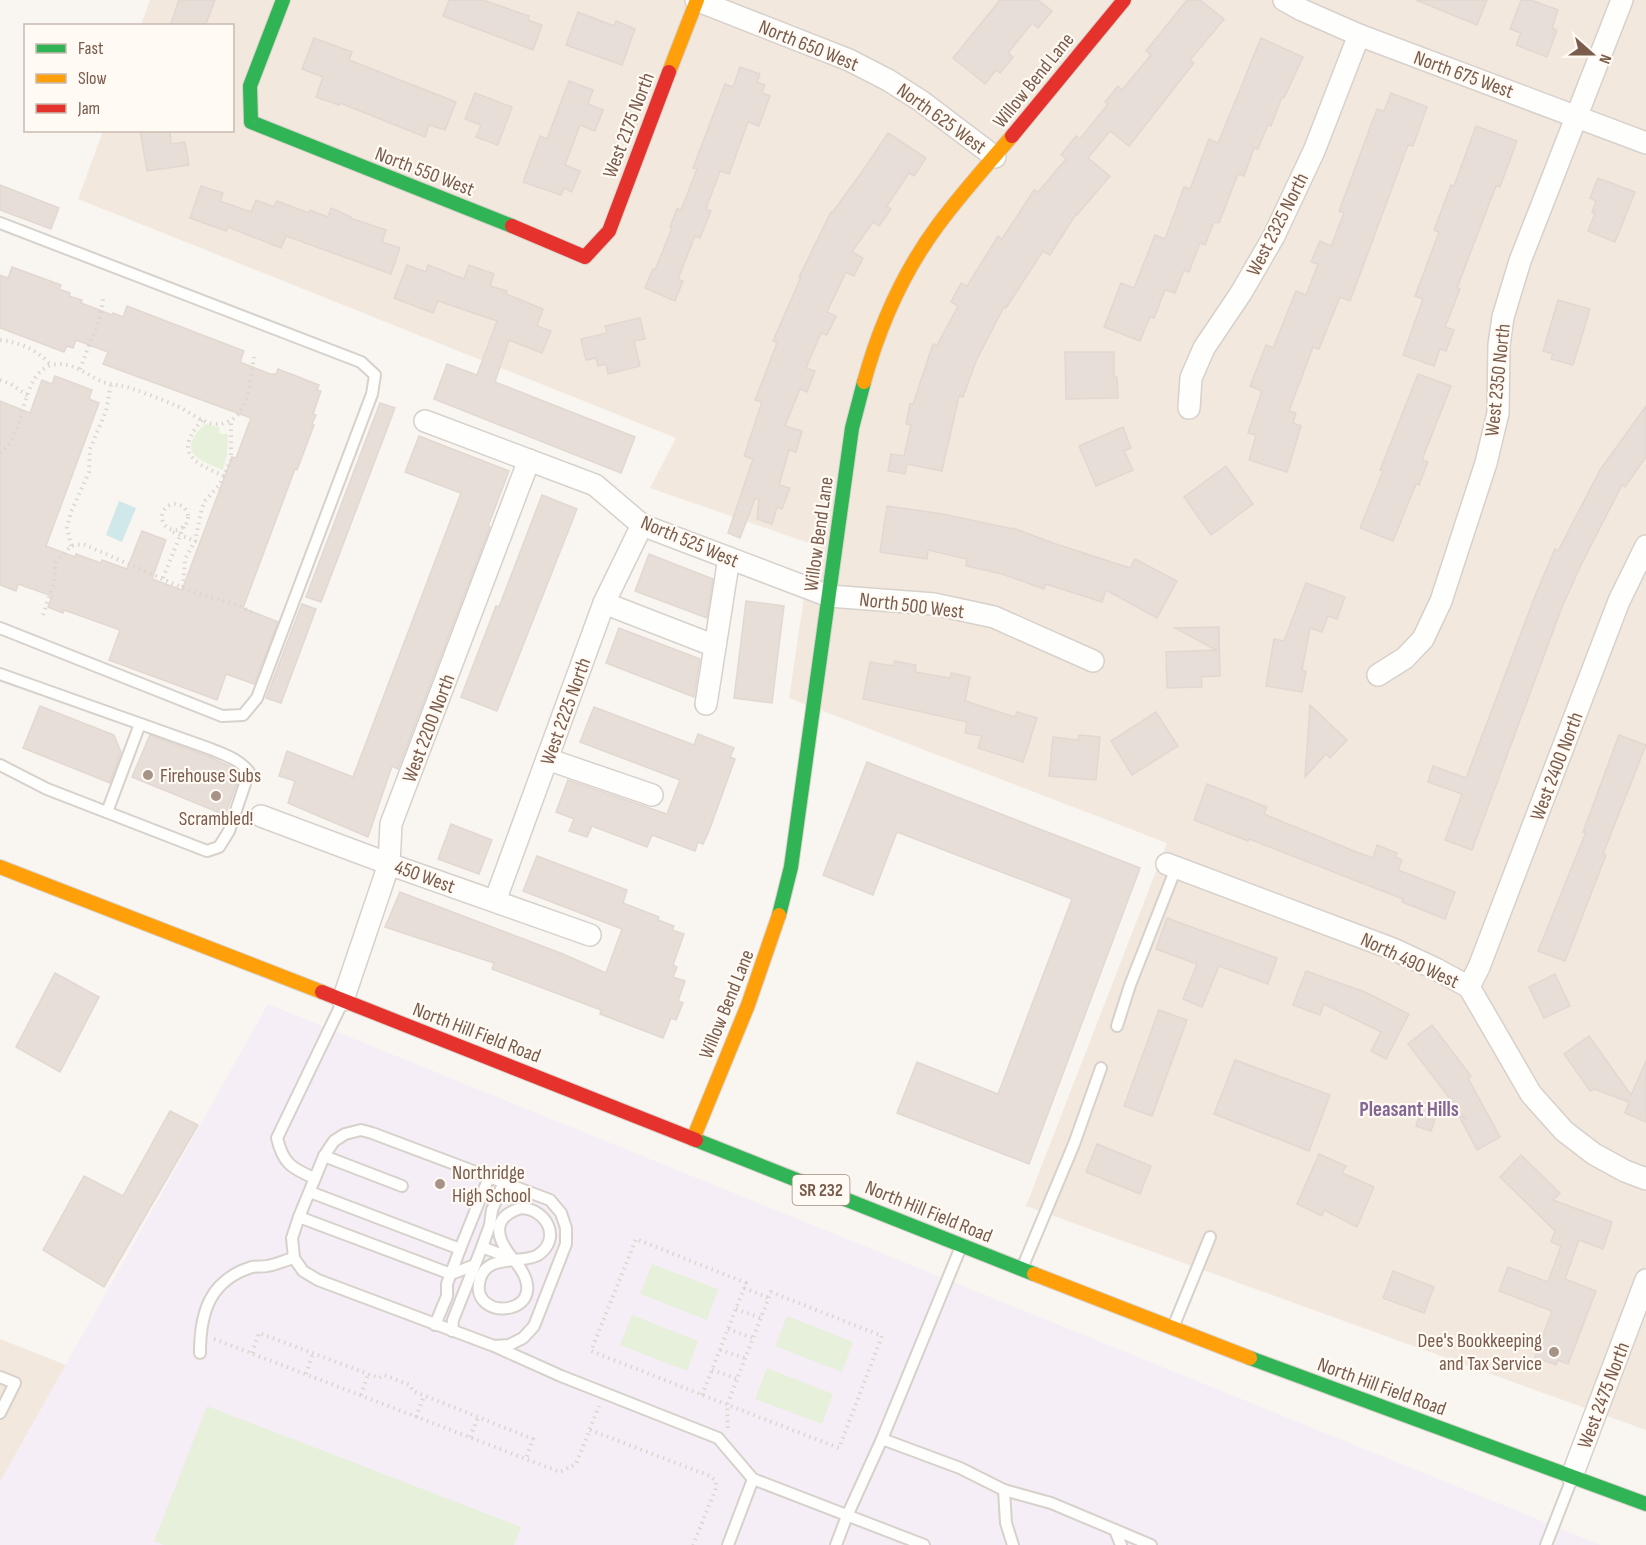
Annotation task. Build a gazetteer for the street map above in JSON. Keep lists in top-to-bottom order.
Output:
{
  "streets": {
    "street": [
      "North 650 West",
      "North 675 West",
      "Willow Bend Lane",
      "North 625 West",
      "West 2175 North",
      "North 550 West",
      "West 2325 North",
      "West 2350 North",
      "North 525 West",
      "North 500 West",
      "West 2225 North",
      "West 2200 North",
      "West 2400 North",
      "450 West",
      "North 490 West",
      "North Hill Field Road",
      "SR 232",
      "West 2475 North"
    ]
  },
  "crossings": [
    ["North 650 West", "North 625 West"],
    ["North 650 West", "West 2175 North"],
    ["North 675 West", "West 2325 North"],
    ["North 675 West", "West 2350 North"],
    ["Willow Bend Lane", "North 625 West"],
    ["Willow Bend Lane", "North 525 West"],
    ["Willow Bend Lane", "North 500 West"],
    ["Willow Bend Lane", "North Hill Field Road"],
    ["West 2175 North", "North 550 West"],
    ["North 525 West", "North 500 West"],
    ["North 525 West", "West 2225 North"],
    ["North 525 West", "West 2200 North"],
    ["West 2225 North", "450 West"],
    ["West 2200 North", "450 West"],
    ["West 2200 North", "North Hill Field Road"],
    ["West 2400 North", "North 490 West"],
    ["North Hill Field Road", "West 2475 North"]
  ],
  "districts": ["Pleasant Hills"],
  "places": [
    "Firehouse Subs",
    "Scrambled!",
    "Northridge High School",
    "Dee's Bookkeeping and Tax Service"
  ],
  "legend": ["Fast", "Slow", "Jam"],
  "north": "right"
}
